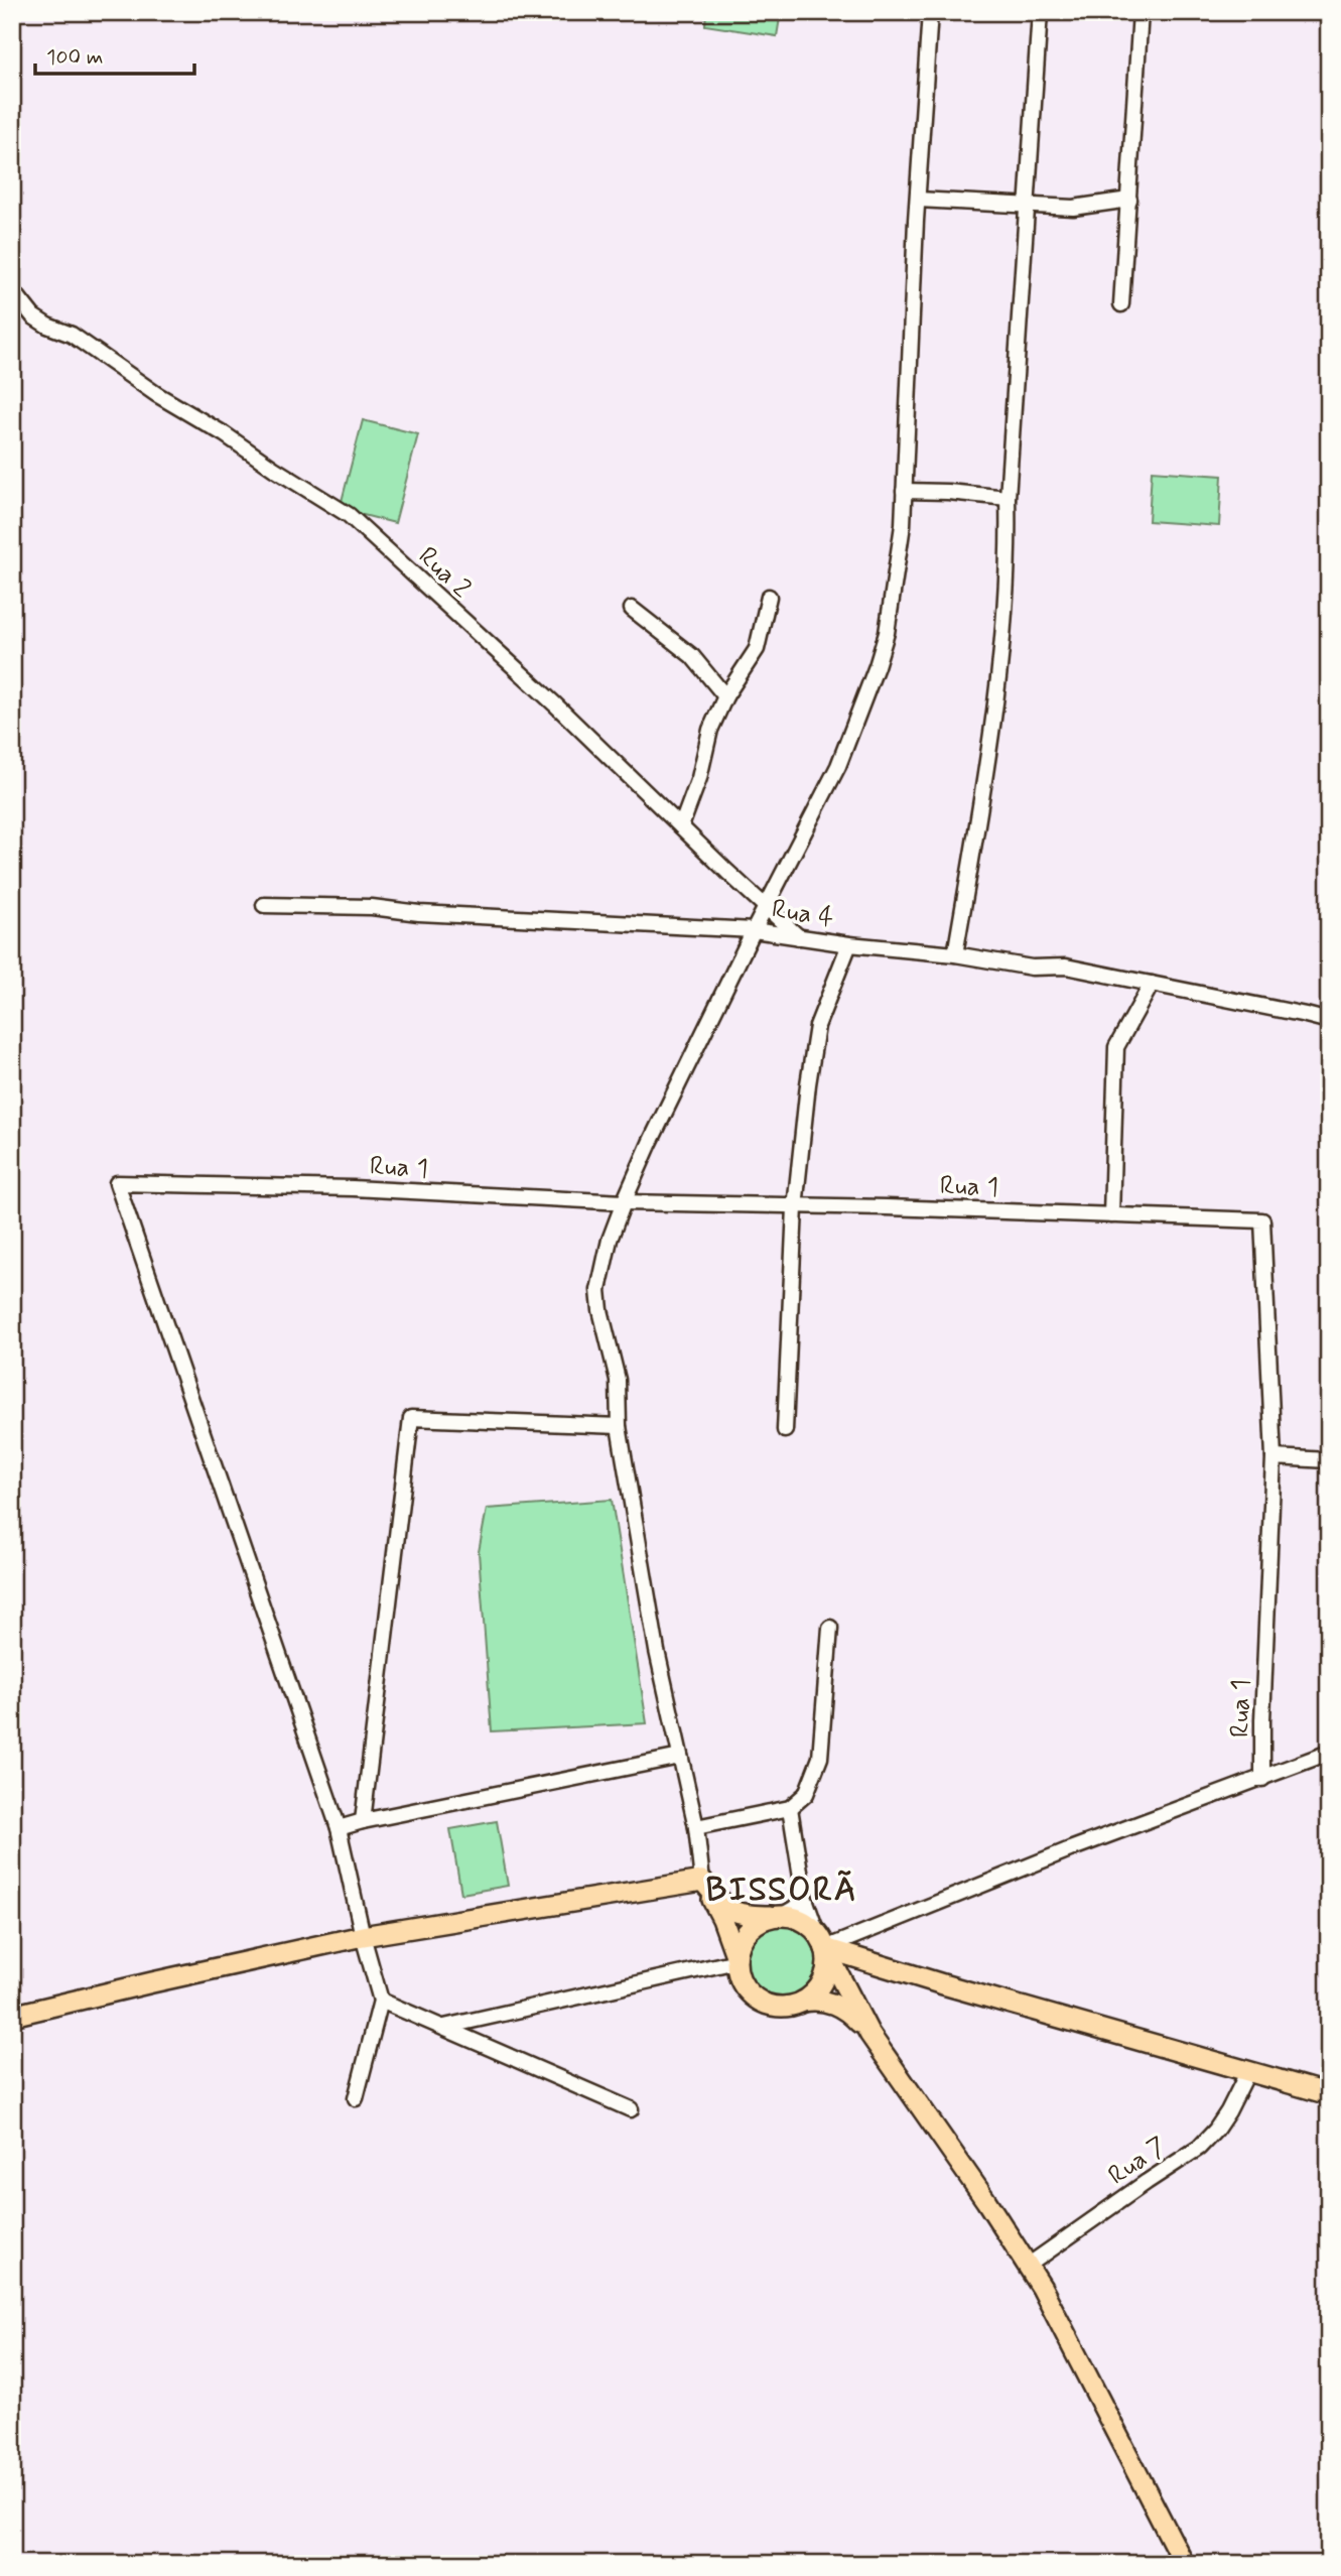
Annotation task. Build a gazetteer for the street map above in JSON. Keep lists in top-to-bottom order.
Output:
{
  "streets": {
    "street": [
      "Rua 2",
      "Rua 4",
      "Rua 1",
      "Rua 7"
    ]
  },
  "crossings": [
    ["Rua 2", "Rua 4"]
  ],
  "districts": ["BISSORÃ"],
  "scale_bar": "100 m"
}
